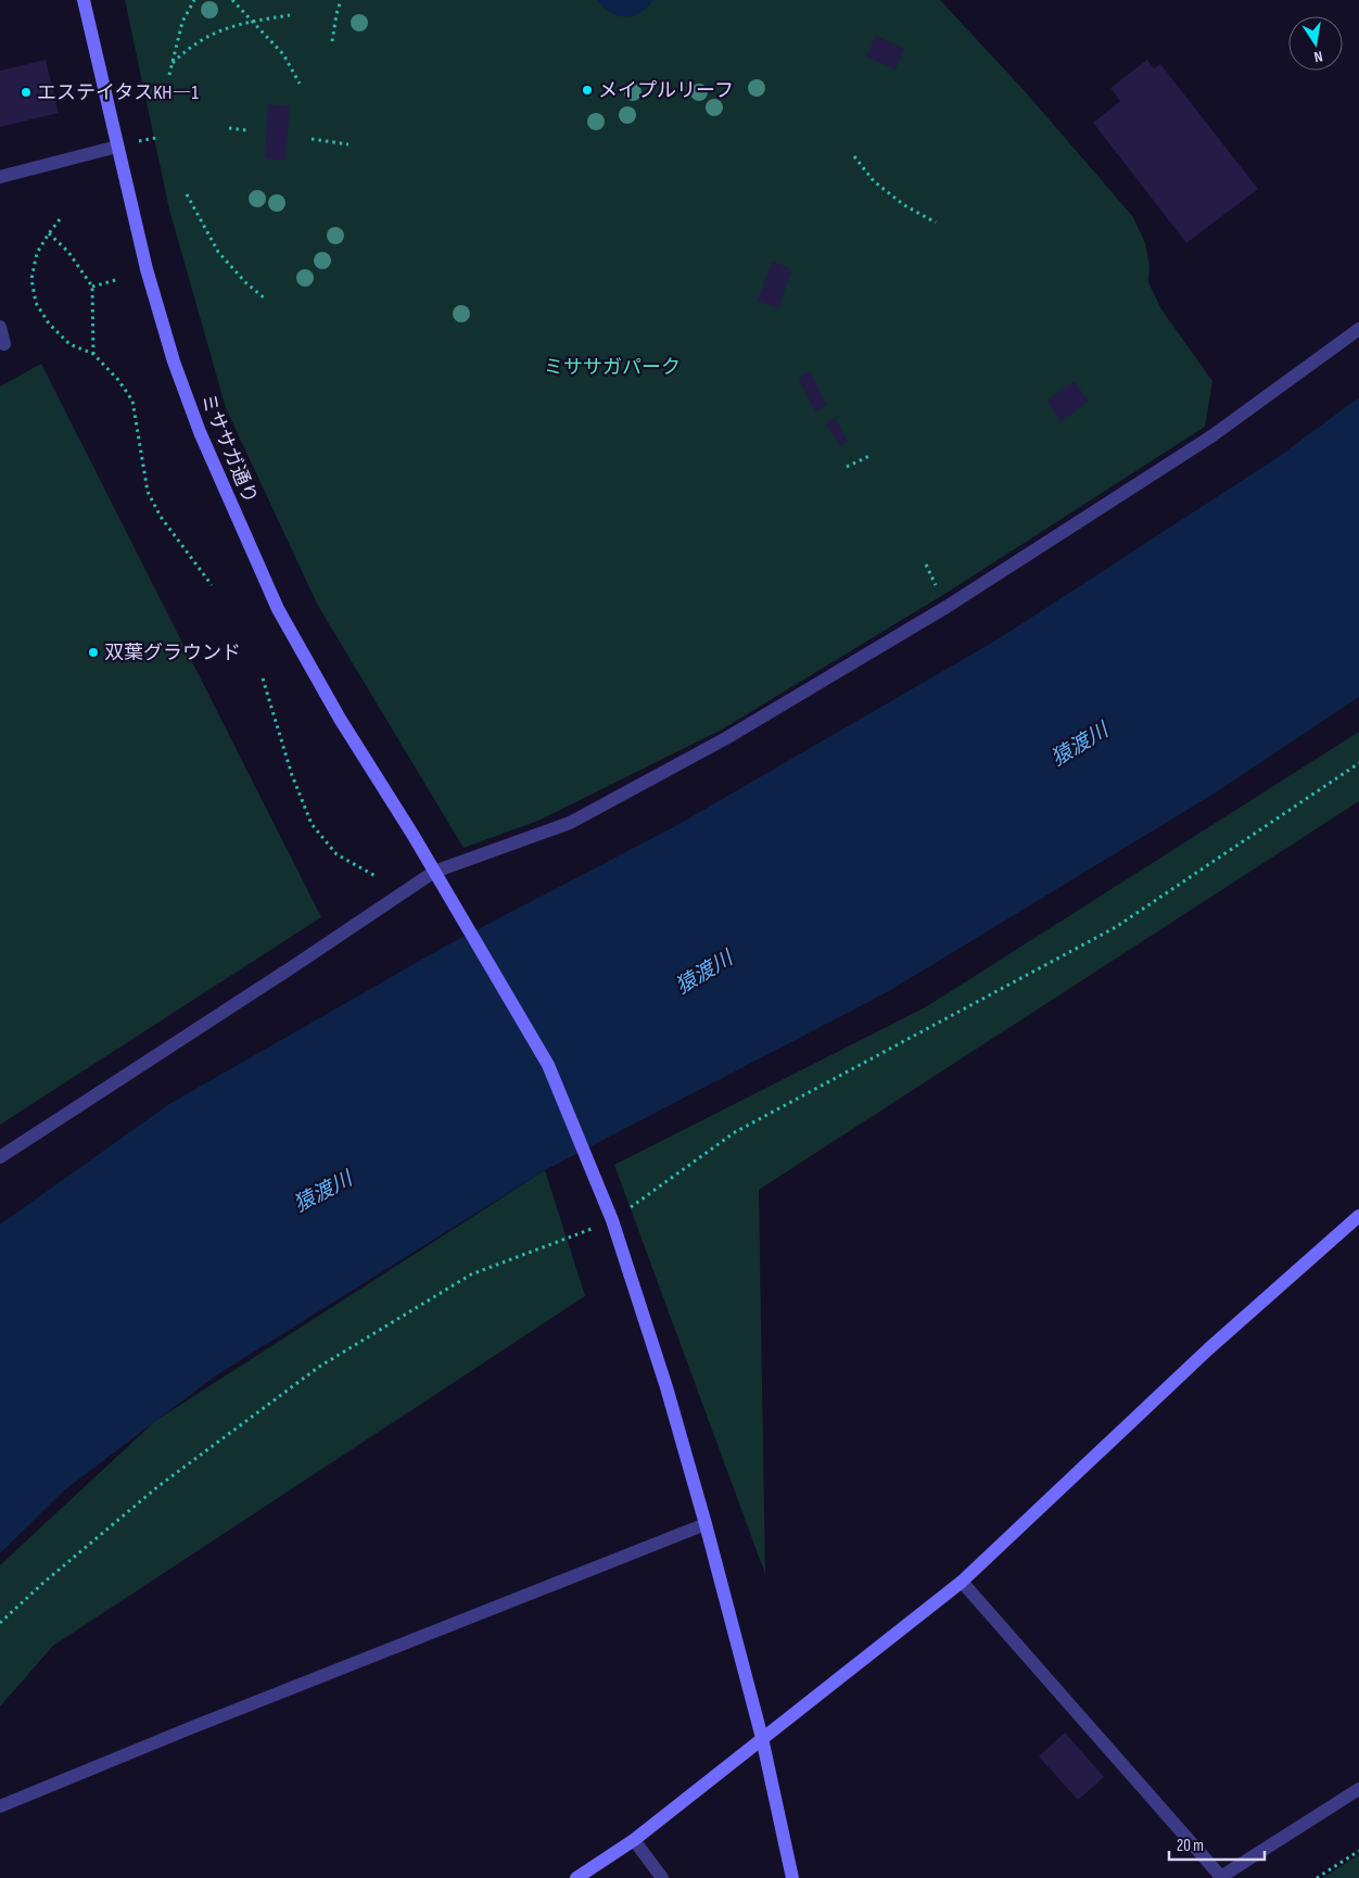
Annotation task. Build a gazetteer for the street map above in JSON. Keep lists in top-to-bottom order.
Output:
{
  "streets": {
    "street": ["ミササガ通り"]
  },
  "water": ["猿渡川"],
  "parks": ["ミササガパーク"],
  "places": ["メイプルリーフ", "エステイタスKH―1", "双葉グラウンド"],
  "scale_bar": "20 m",
  "north": "bottom"
}
